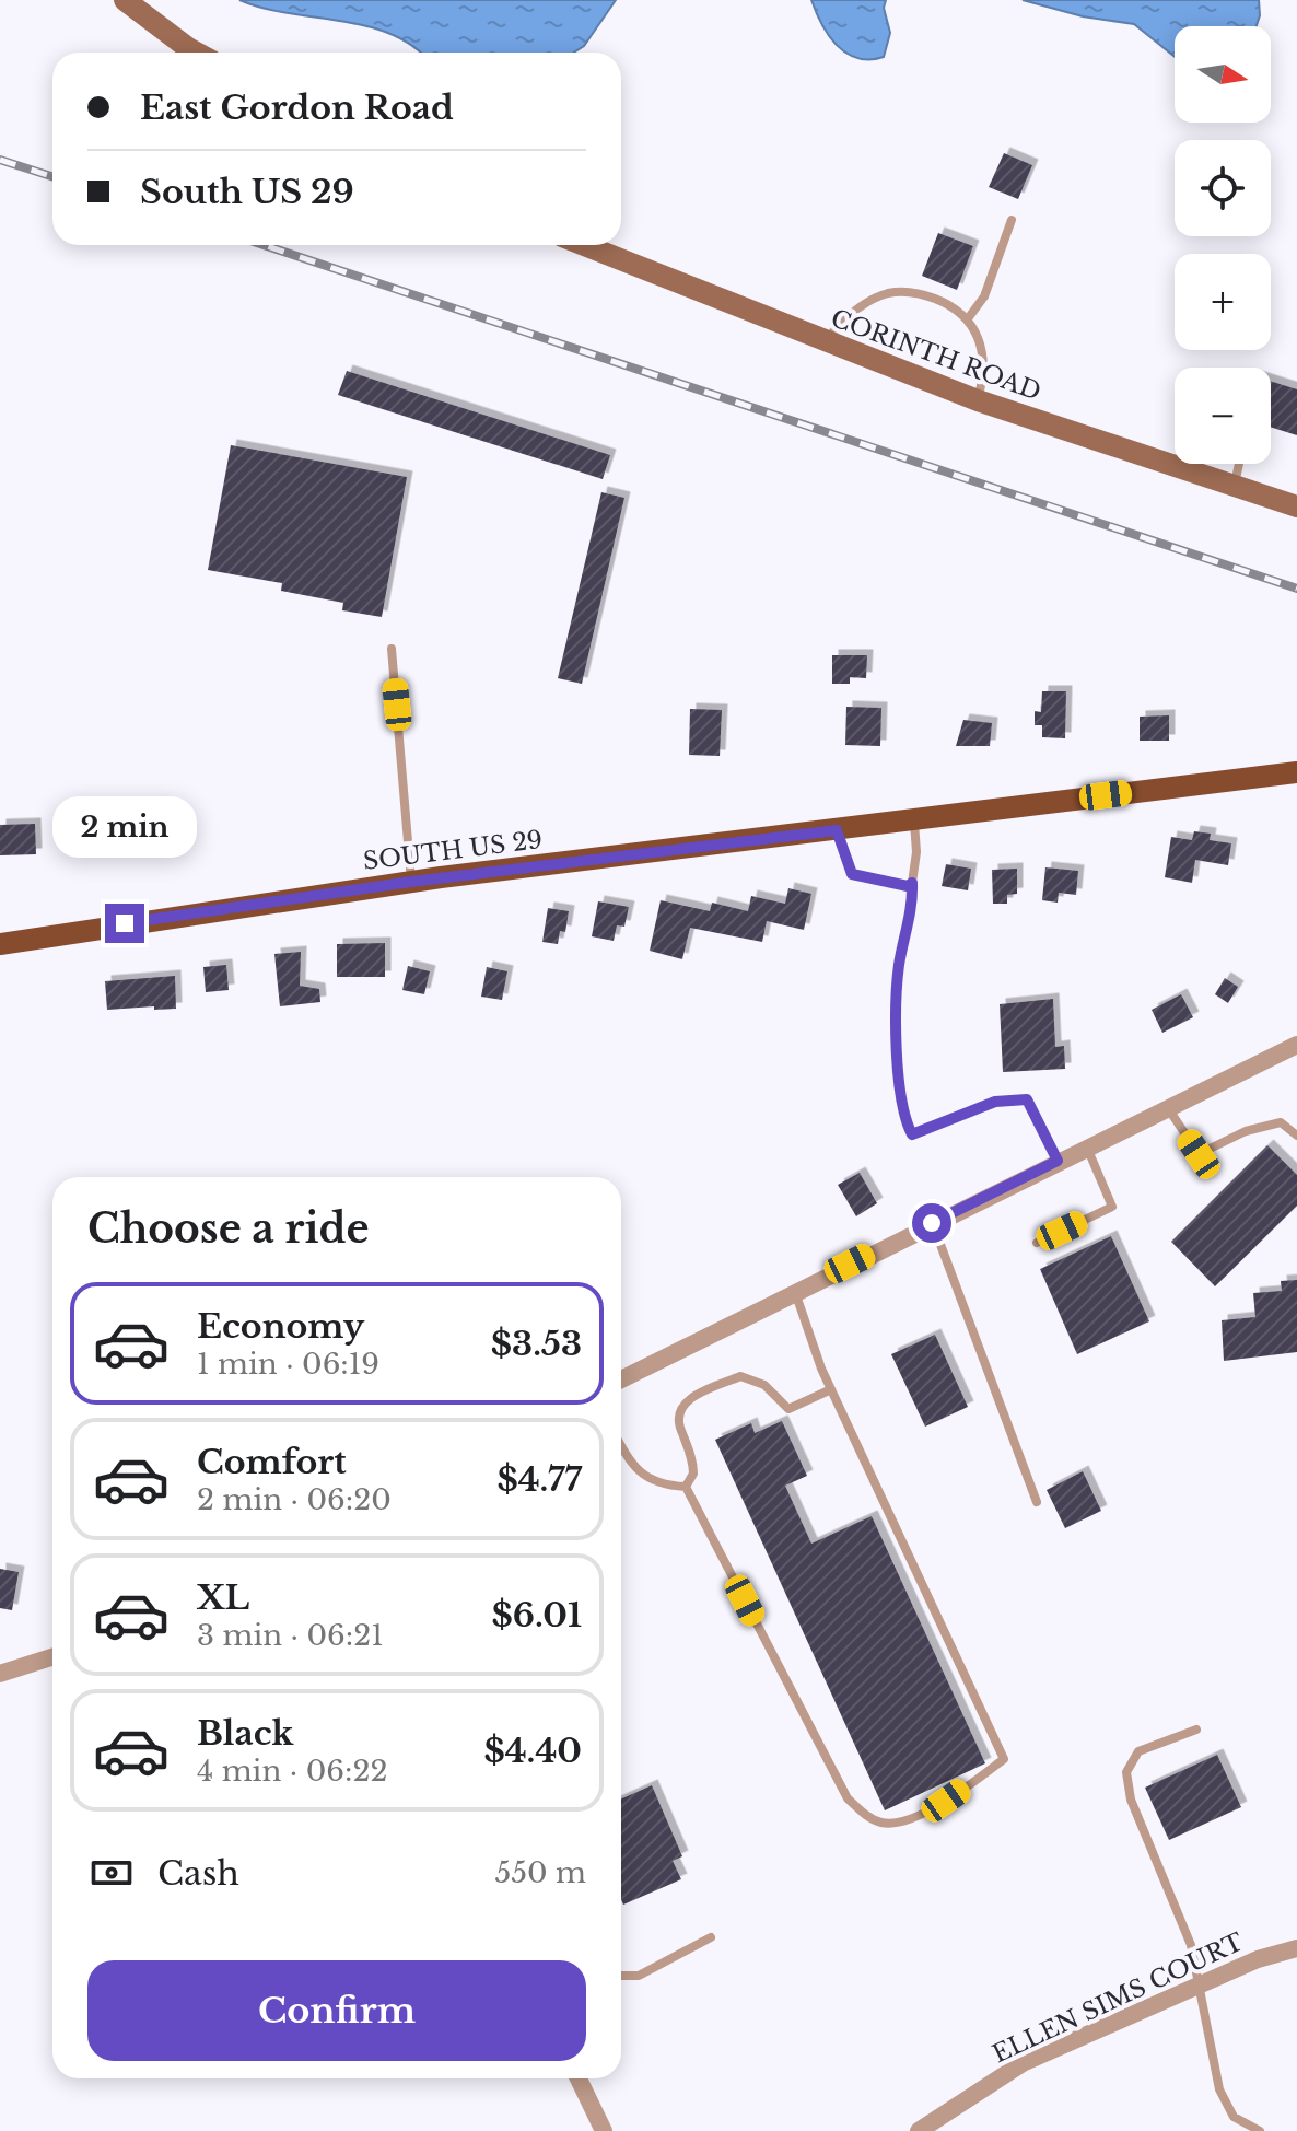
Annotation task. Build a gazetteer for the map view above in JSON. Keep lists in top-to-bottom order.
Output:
{
  "streets": {
    "main road": ["SOUTH US 29"],
    "street": ["CORINTH ROAD", "ELLEN SIMS COURT"]
  },
  "north": "right",
  "page": {
    "map_buttons": ["+", "−"],
    "banner": ["East Gordon Road", "South US 29"],
    "bubble": "2 min",
    "heading": "Choose a ride",
    "list": [
      {
        "name": "Economy",
        "note": "1 min · 06:19",
        "value": "$3.53"
      },
      {
        "name": "Comfort",
        "note": "2 min · 06:20",
        "value": "$4.77"
      },
      {
        "name": "XL",
        "note": "3 min · 06:21",
        "value": "$6.01"
      },
      {
        "name": "Black",
        "note": "4 min · 06:22",
        "value": "$4.40"
      }
    ],
    "pay": ["Cash", "550 m"],
    "buttons": "Confirm"
  }
}
